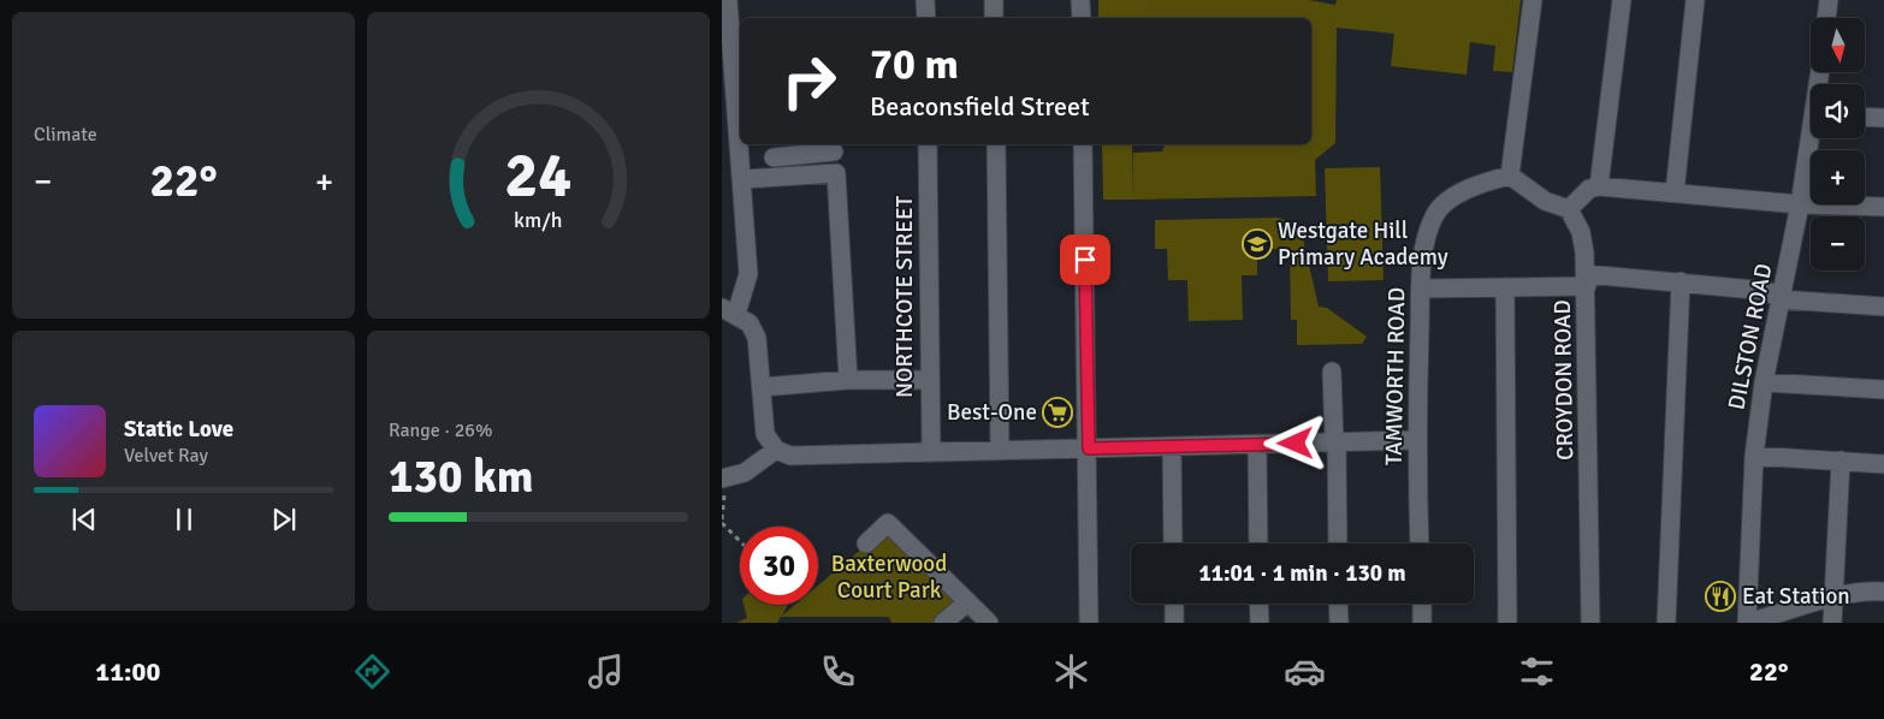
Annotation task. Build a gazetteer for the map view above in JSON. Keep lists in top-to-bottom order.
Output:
{
  "streets": {
    "street": [
      "NORTHCOTE STREET",
      "DILSTON ROAD",
      "TAMWORTH ROAD",
      "CROYDON ROAD"
    ]
  },
  "parks": ["Baxterwood Court Park"],
  "places": {
    "school or university": ["Westgate Hill Primary Academy"],
    "supermarket": ["Best-One"],
    "restaurant": ["Eat Station"]
  },
  "north": "bottom",
  "page": {
    "tile": [
      "Climate",
      ["Range · 26%", "130 km"]
    ],
    "map_buttons": ["+", "−"],
    "turn": ["70 m", "Beaconsfield Street"],
    "heat": ["−", "22°", "+"],
    "song": ["Static Love", "Velvet Ray"],
    "limit": "30",
    "trip": "11:01 · 1 min · 130 m",
    "tabs": ["11:00", "22°"],
    "gauge": ["24", "km/h"]
  }
}
